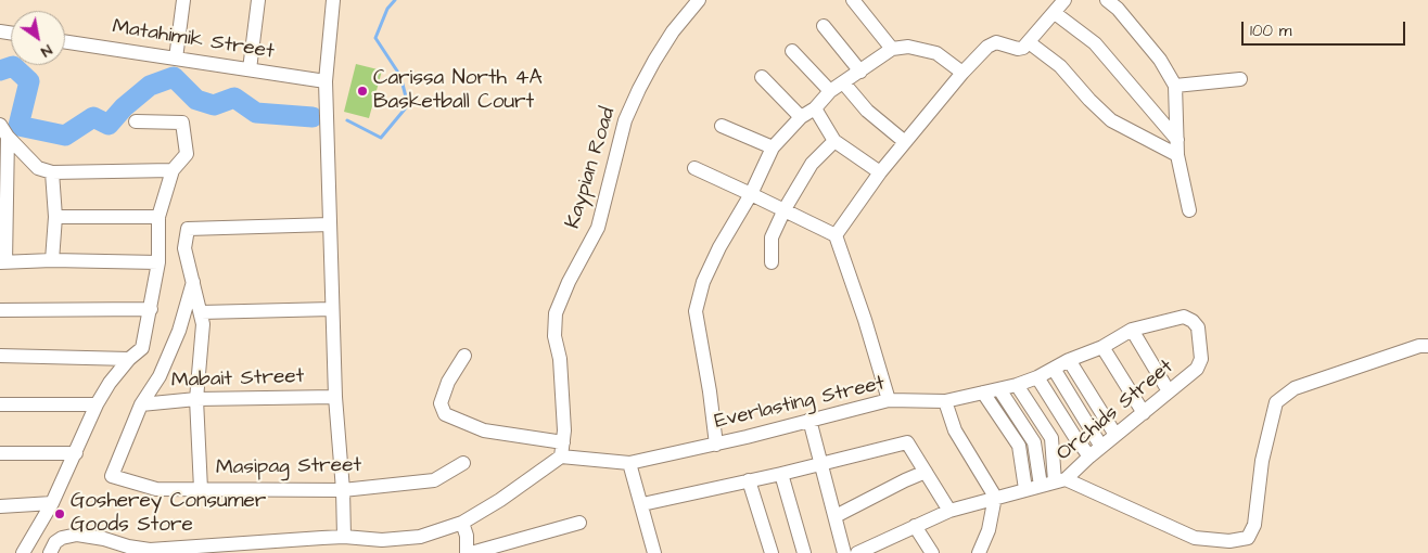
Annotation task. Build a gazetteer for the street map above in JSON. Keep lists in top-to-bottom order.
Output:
{
  "streets": {
    "street": [
      "Matahimik Street",
      "Kaypian Road",
      "Mabait Street",
      "Everlasting Street",
      "Orchids Street",
      "Masipag Street"
    ]
  },
  "crossings": [
    ["Kaypian Road", "Everlasting Street"],
    ["Mabait Street", "Masipag Street"],
    ["Everlasting Street", "Orchids Street"]
  ],
  "places": ["Carissa North 4A Basketball Court", "Gosherey Consumer Goods Store"],
  "scale_bar": "100 m",
  "north": "bottom right"
}
